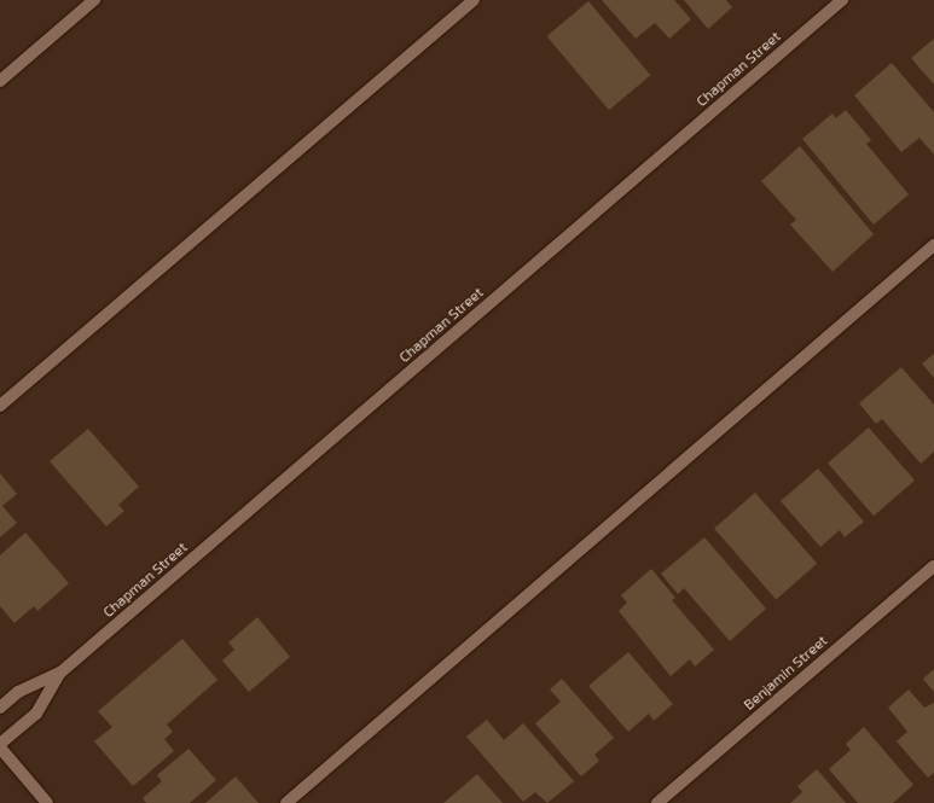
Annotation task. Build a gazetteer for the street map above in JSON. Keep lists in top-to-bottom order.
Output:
{
  "streets": {
    "street": ["Chapman Street", "Benjamin Street"]
  }
}
